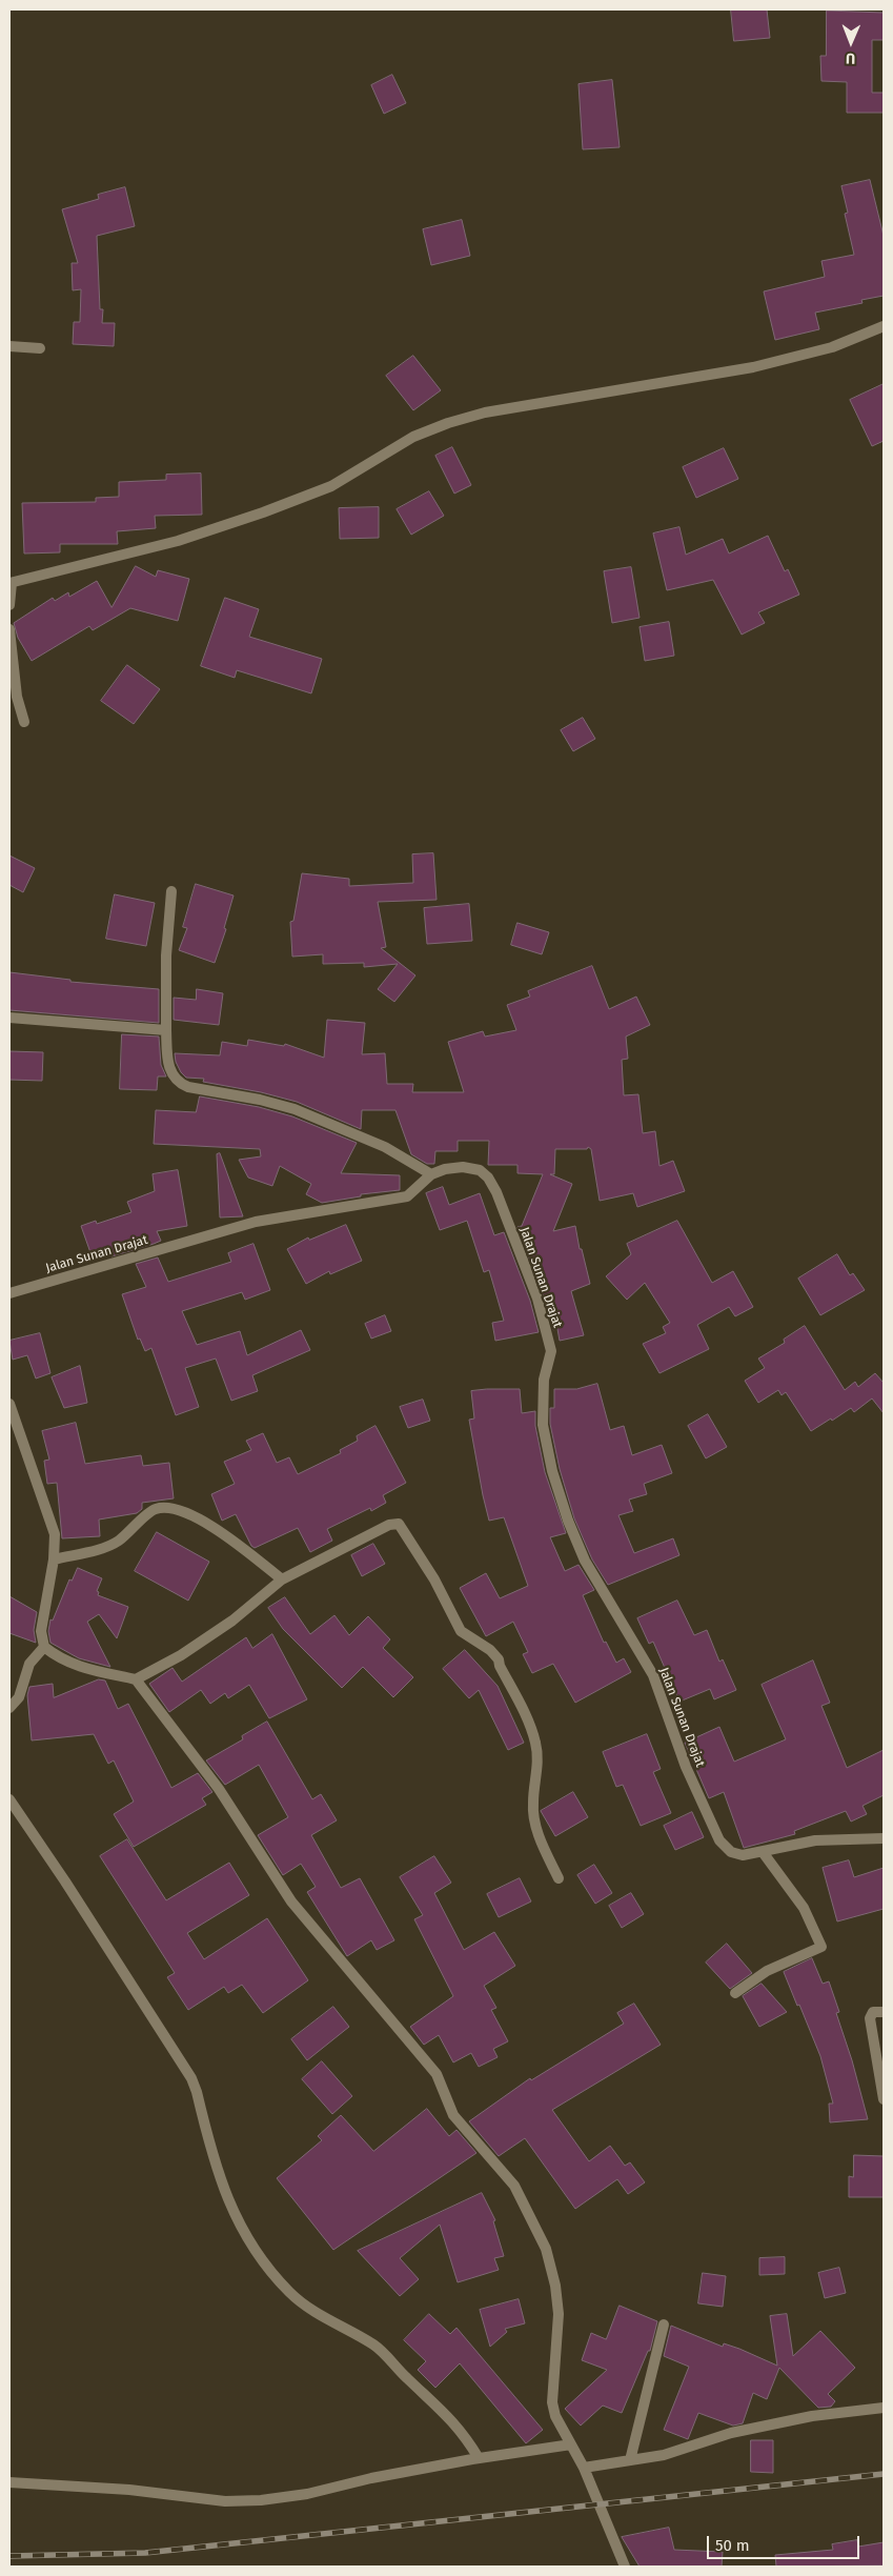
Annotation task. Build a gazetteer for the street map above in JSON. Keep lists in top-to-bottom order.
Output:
{
  "streets": {
    "street": ["Jalan Sunan Drajat"]
  },
  "scale_bar": "50 m",
  "north": "bottom"
}
